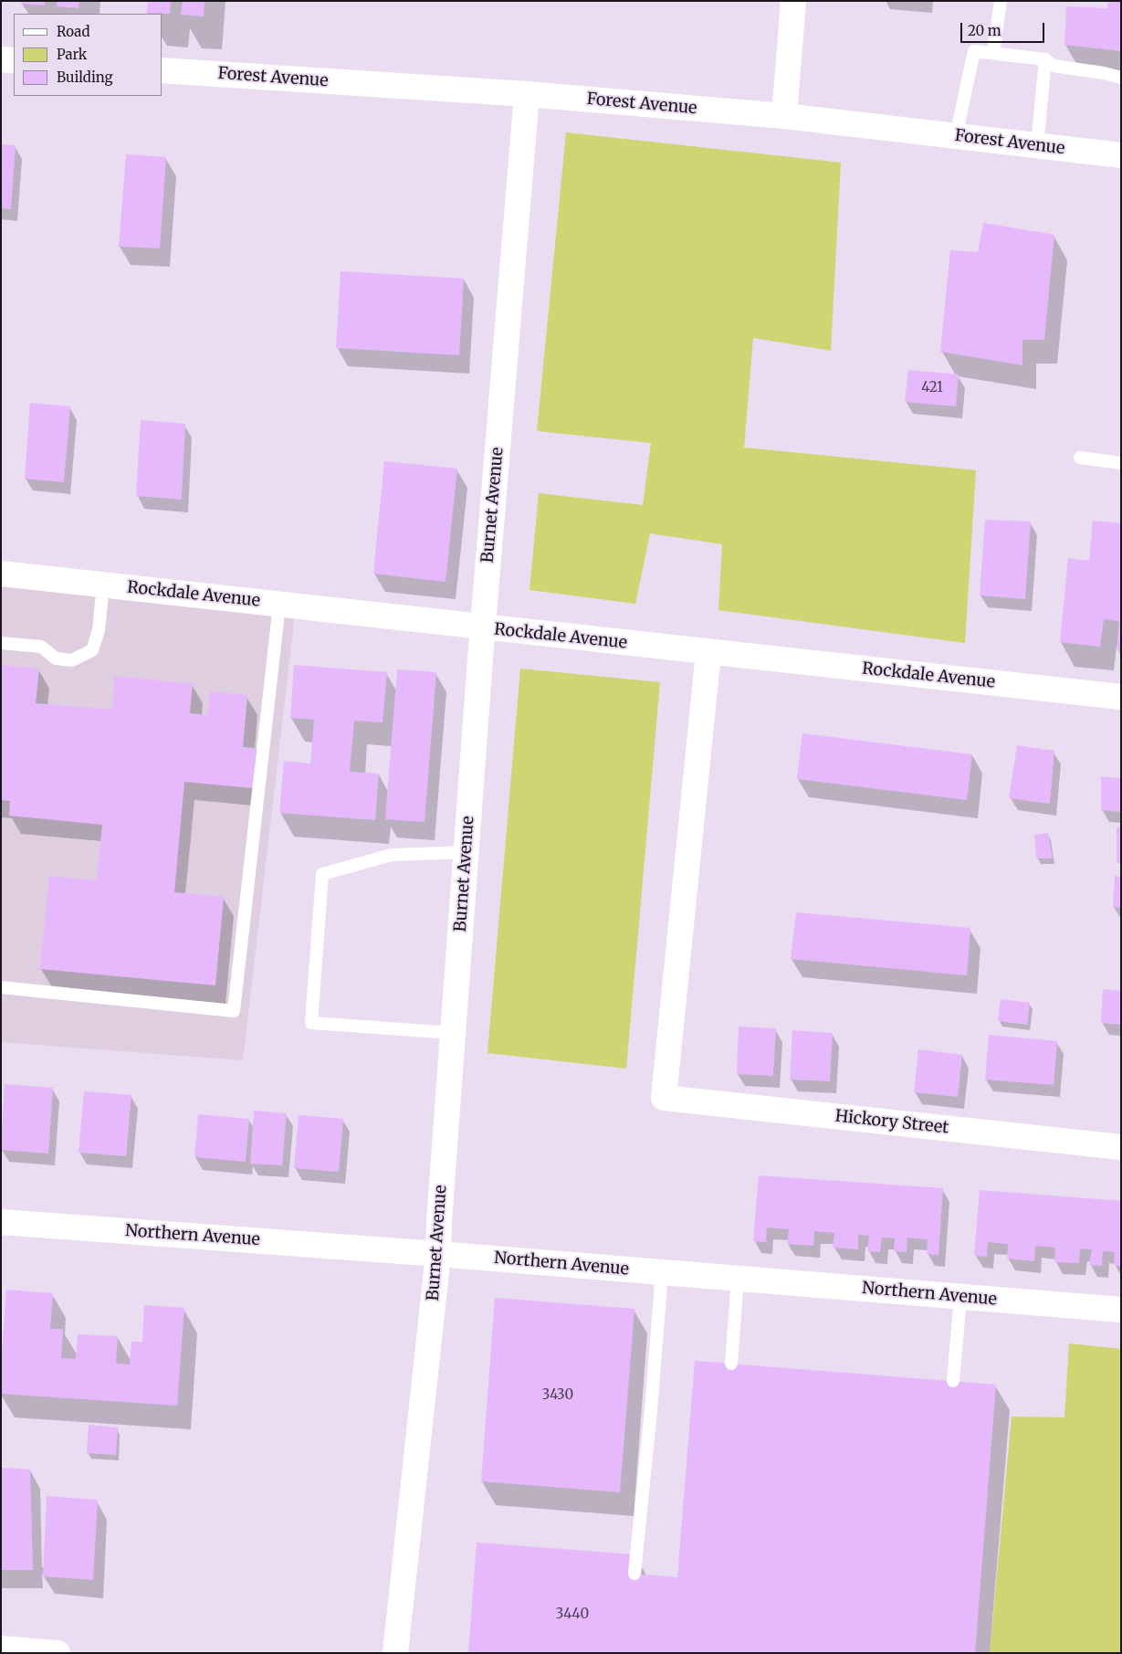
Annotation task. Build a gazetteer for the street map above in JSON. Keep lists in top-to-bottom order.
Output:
{
  "streets": {
    "street": [
      "Forest Avenue",
      "Burnet Avenue",
      "Rockdale Avenue",
      "Hickory Street",
      "Northern Avenue"
    ]
  },
  "crossings": [
    ["Forest Avenue", "Burnet Avenue"],
    ["Burnet Avenue", "Rockdale Avenue"],
    ["Burnet Avenue", "Northern Avenue"],
    ["Rockdale Avenue", "Hickory Street"]
  ],
  "house_numbers": ["421", "3430", "3440"],
  "legend": ["Road", "Park", "Building"],
  "scale_bar": "20 m"
}
